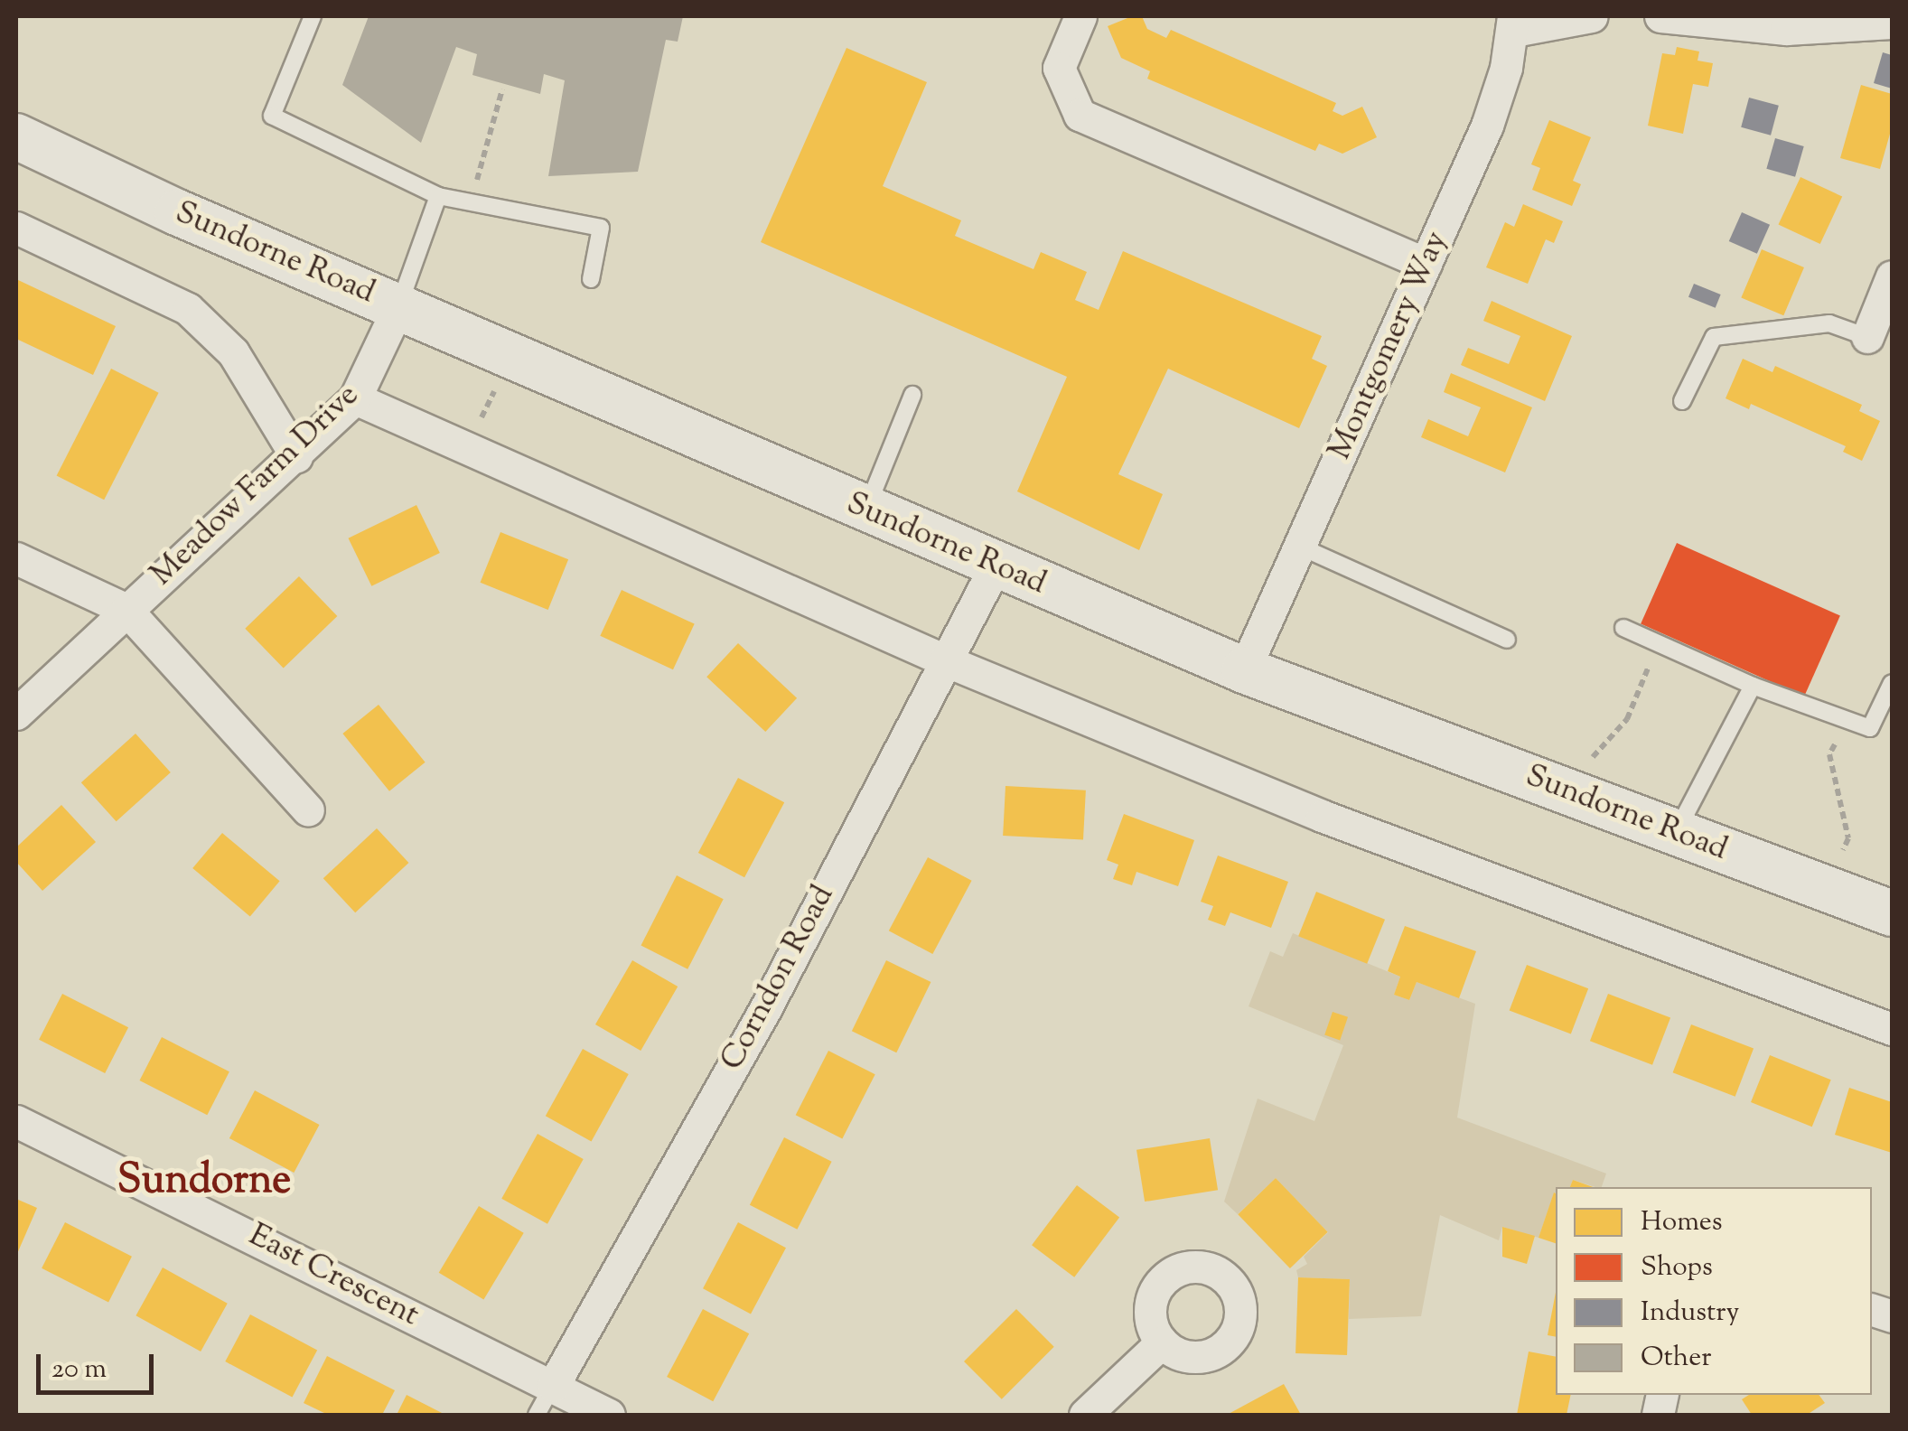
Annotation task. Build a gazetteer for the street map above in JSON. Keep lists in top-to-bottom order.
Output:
{
  "streets": {
    "main road": ["Sundorne Road"],
    "street": [
      "Montgomery Way",
      "Meadow Farm Drive",
      "Corndon Road",
      "East Crescent"
    ]
  },
  "crossings": [
    ["Sundorne Road", "Montgomery Way"],
    ["Sundorne Road", "Meadow Farm Drive"],
    ["Sundorne Road", "Corndon Road"],
    ["Corndon Road", "East Crescent"]
  ],
  "districts": ["Sundorne"],
  "legend": [
    "Homes",
    "Shops",
    "Industry",
    "Other"
  ],
  "scale_bar": "20 m"
}
